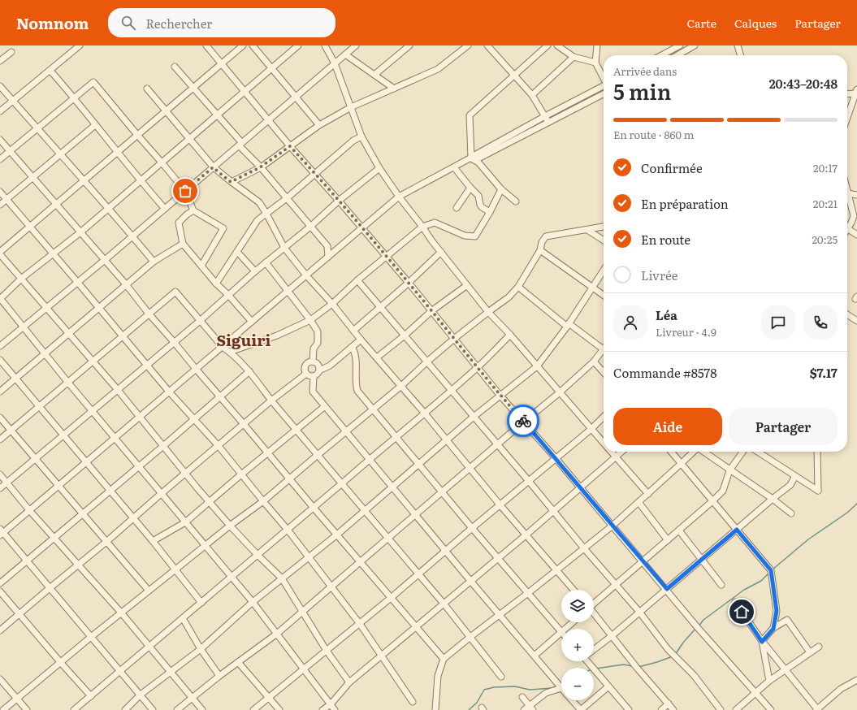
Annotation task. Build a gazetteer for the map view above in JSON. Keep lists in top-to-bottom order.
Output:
{
  "districts": ["Siguiri"],
  "page": {
    "header": "Nomnom",
    "search": "Rechercher",
    "nav": ["Carte", "Calques", "Partager"],
    "heading": ["5 min", "Arrivée dans", "20:43–20:48"],
    "panel": [
      "Léa",
      "Livreur · 4.9",
      "Commande #8578",
      "$7.17"
    ],
    "bar": "En route · 860 m",
    "list": [
      ["Confirmée", "20:17"],
      ["En préparation", "20:21"],
      ["En route", "20:25"],
      "Livrée"
    ],
    "buttons": ["Aide", "Partager"],
    "map_buttons": ["+", "−"]
  }
}
